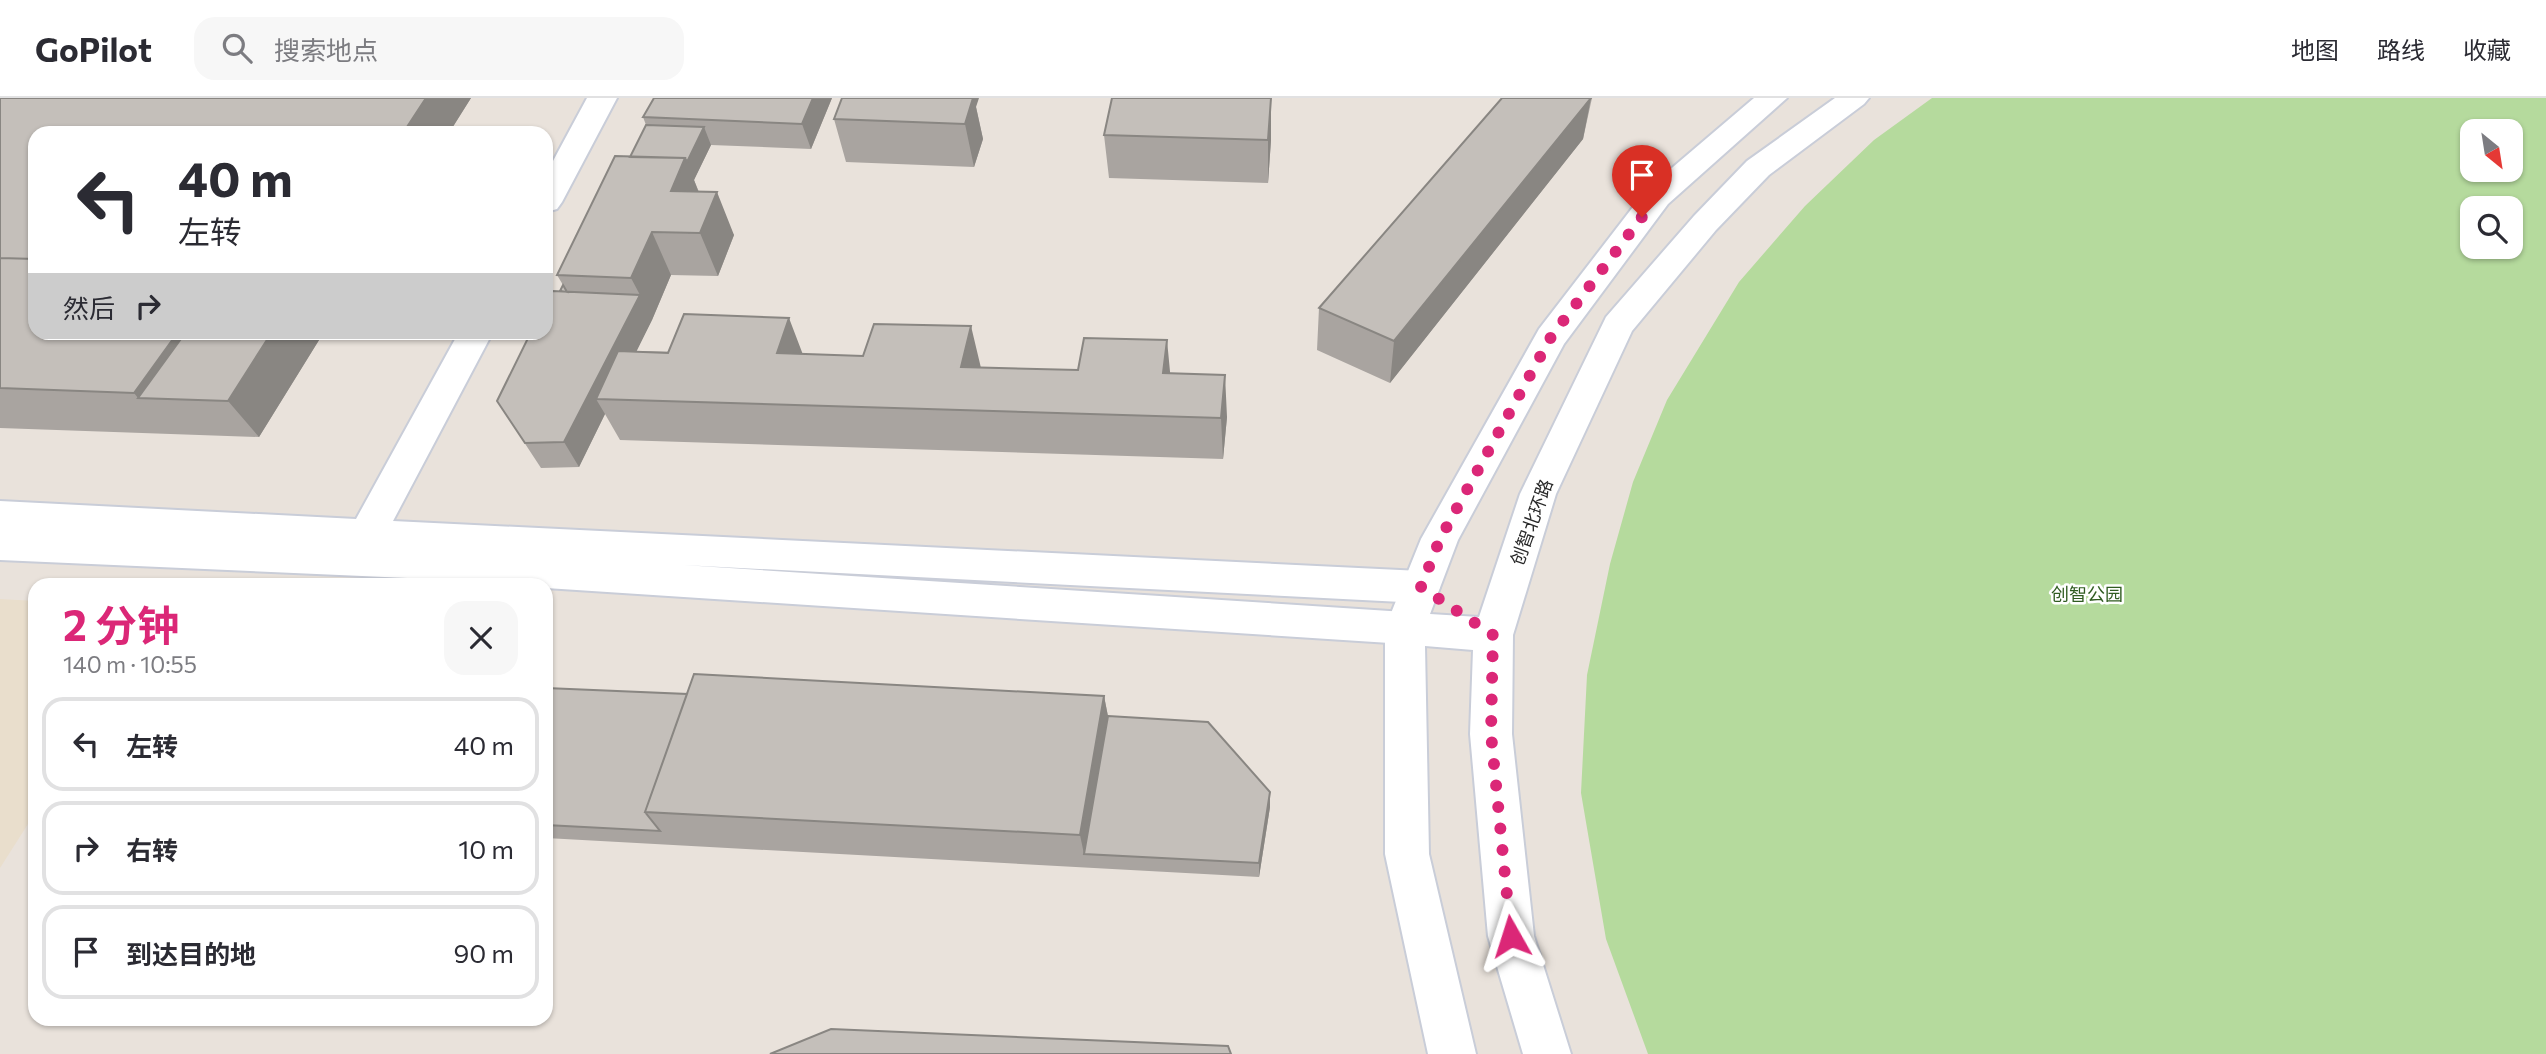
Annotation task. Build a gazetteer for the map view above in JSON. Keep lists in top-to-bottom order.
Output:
{
  "streets": {
    "street": ["创智北环路"]
  },
  "parks": ["创智公园"],
  "north": "bottom right",
  "page": {
    "header": "GoPilot",
    "search": "搜索地点",
    "nav": ["地图", "路线", "收藏"],
    "turn": ["40 m", "左转"],
    "then": "然后",
    "heading": ["2 分钟", "140 m · 10:55"],
    "list": [
      {
        "name": "左转",
        "value": "40 m"
      },
      {
        "name": "右转",
        "value": "10 m"
      },
      {
        "name": "到达目的地",
        "value": "90 m"
      }
    ]
  }
}
